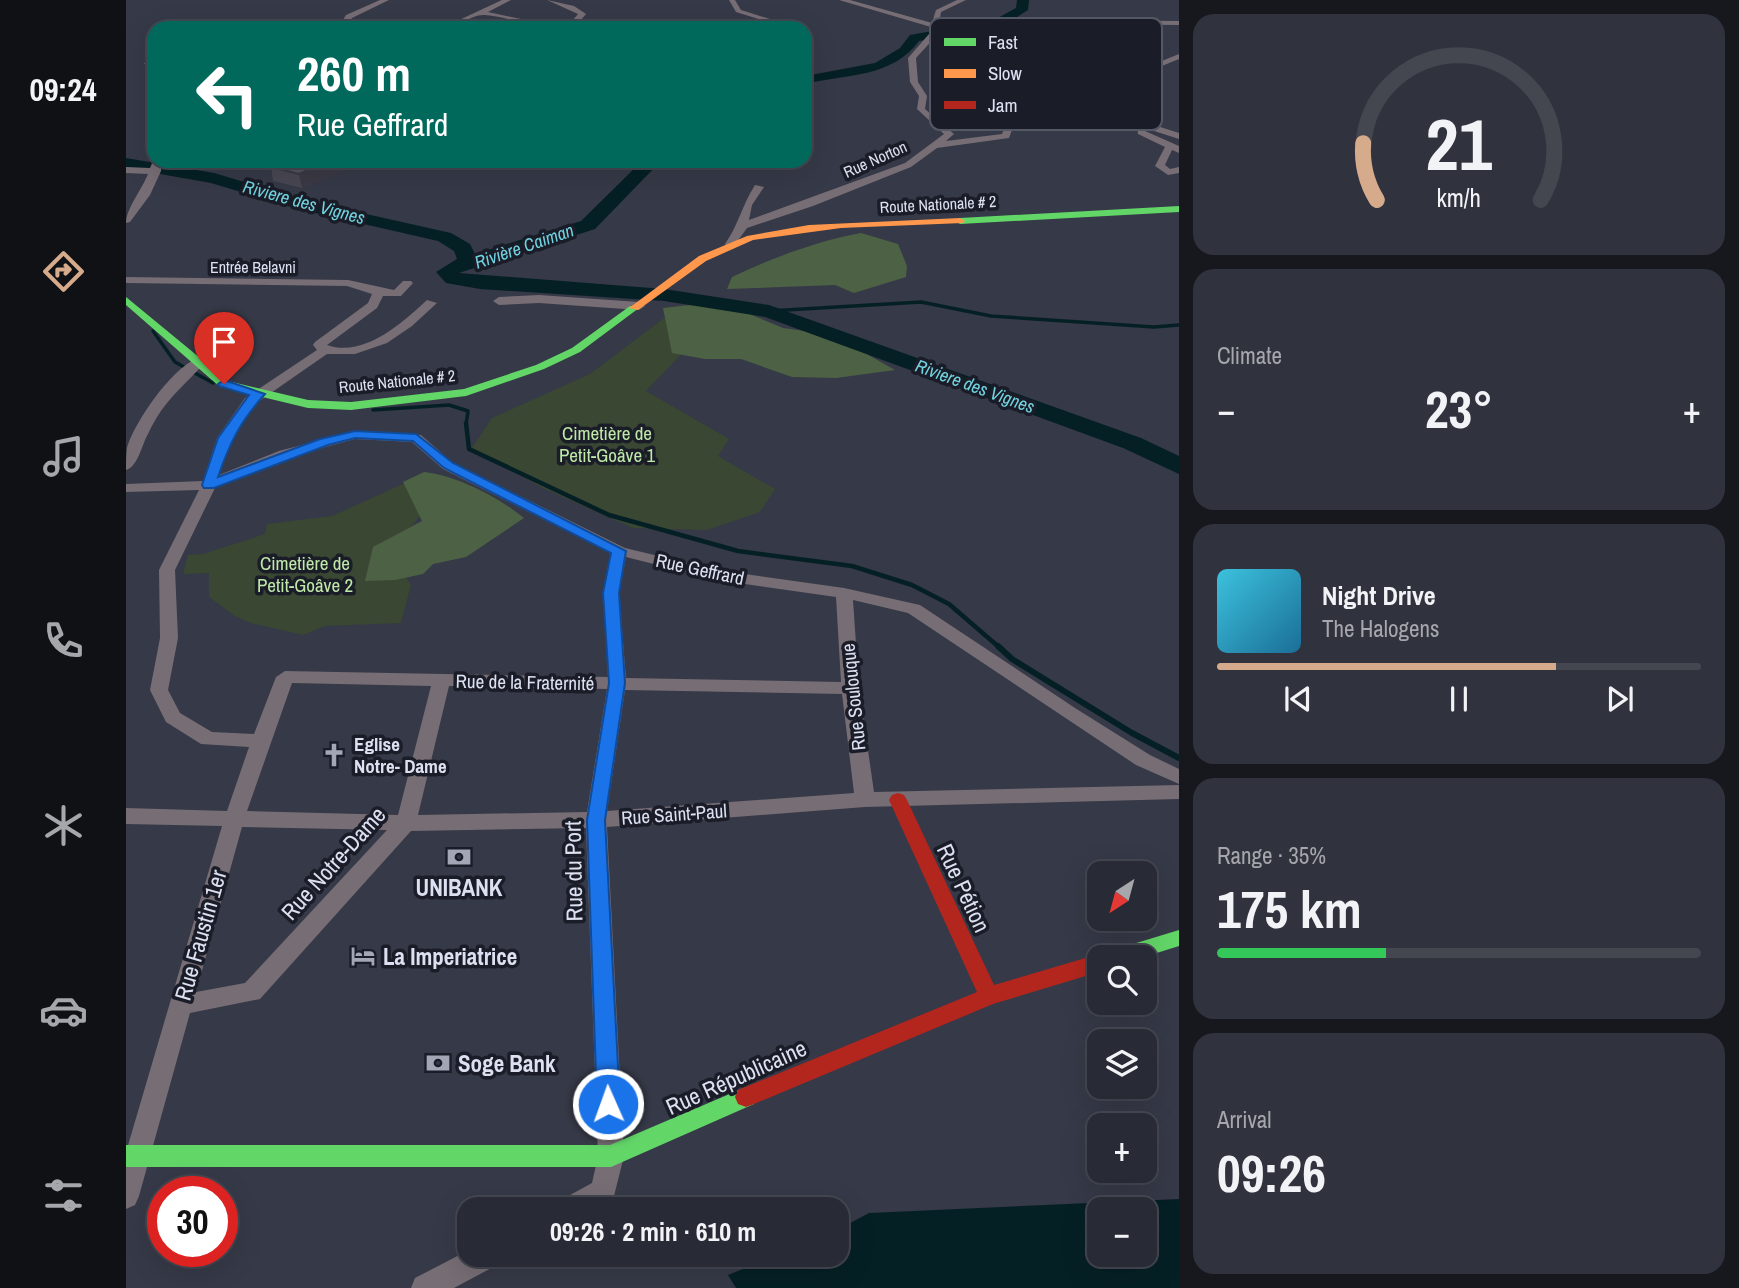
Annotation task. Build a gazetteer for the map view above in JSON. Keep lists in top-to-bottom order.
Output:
{
  "streets": {
    "main road": ["Route Nationale # 2", "Rue Pétion", "Rue Républicaine"],
    "street": [
      "Rue Norton",
      "Entrée Belavni",
      "Rue Geffrard",
      "Rue de la Fraternité",
      "Rue Soulouque",
      "Rue Saint-Paul",
      "Rue Notre-Dame",
      "Rue du Port",
      "Rue Faustin 1er"
    ]
  },
  "crossings": [
    ["Rue Geffrard", "Rue Soulouque"],
    ["Rue Geffrard", "Rue du Port"],
    ["Rue de la Fraternité", "Rue Soulouque"],
    ["Rue de la Fraternité", "Rue Notre-Dame"],
    ["Rue de la Fraternité", "Rue du Port"],
    ["Rue de la Fraternité", "Rue Faustin 1er"],
    ["Rue Soulouque", "Rue Saint-Paul"],
    ["Rue Saint-Paul", "Rue Notre-Dame"],
    ["Rue Saint-Paul", "Rue du Port"],
    ["Rue Saint-Paul", "Rue Pétion"],
    ["Rue Saint-Paul", "Rue Faustin 1er"],
    ["Rue Notre-Dame", "Rue Faustin 1er"],
    ["Rue du Port", "Rue Républicaine"],
    ["Rue Pétion", "Rue Républicaine"],
    ["Rue Faustin 1er", "Rue Républicaine"]
  ],
  "water": ["Riviere des Vignes", "Rivière Caiman"],
  "parks": ["Cimetière de Petit-Goâve 1", "Cimetière de Petit-Goâve 2"],
  "places": {
    "church": ["Eglise Notre- Dame"],
    "bank": ["UNIBANK", "Soge Bank"],
    "hotel": ["La Imperiatrice"]
  },
  "legend": ["Fast", "Slow", "Jam"],
  "north": "bottom left",
  "page": {
    "tabs": "09:24",
    "turn": ["260 m", "Rue Geffrard"],
    "tile": [
      "Climate",
      ["Range · 35%", "175 km"],
      ["Arrival", "09:26"]
    ],
    "heat": ["−", "23°", "+"],
    "song": ["Night Drive", "The Halogens"],
    "map_buttons": ["+", "−"],
    "limit": "30",
    "trip": "09:26 · 2 min · 610 m",
    "gauge": ["21", "km/h"]
  }
}
